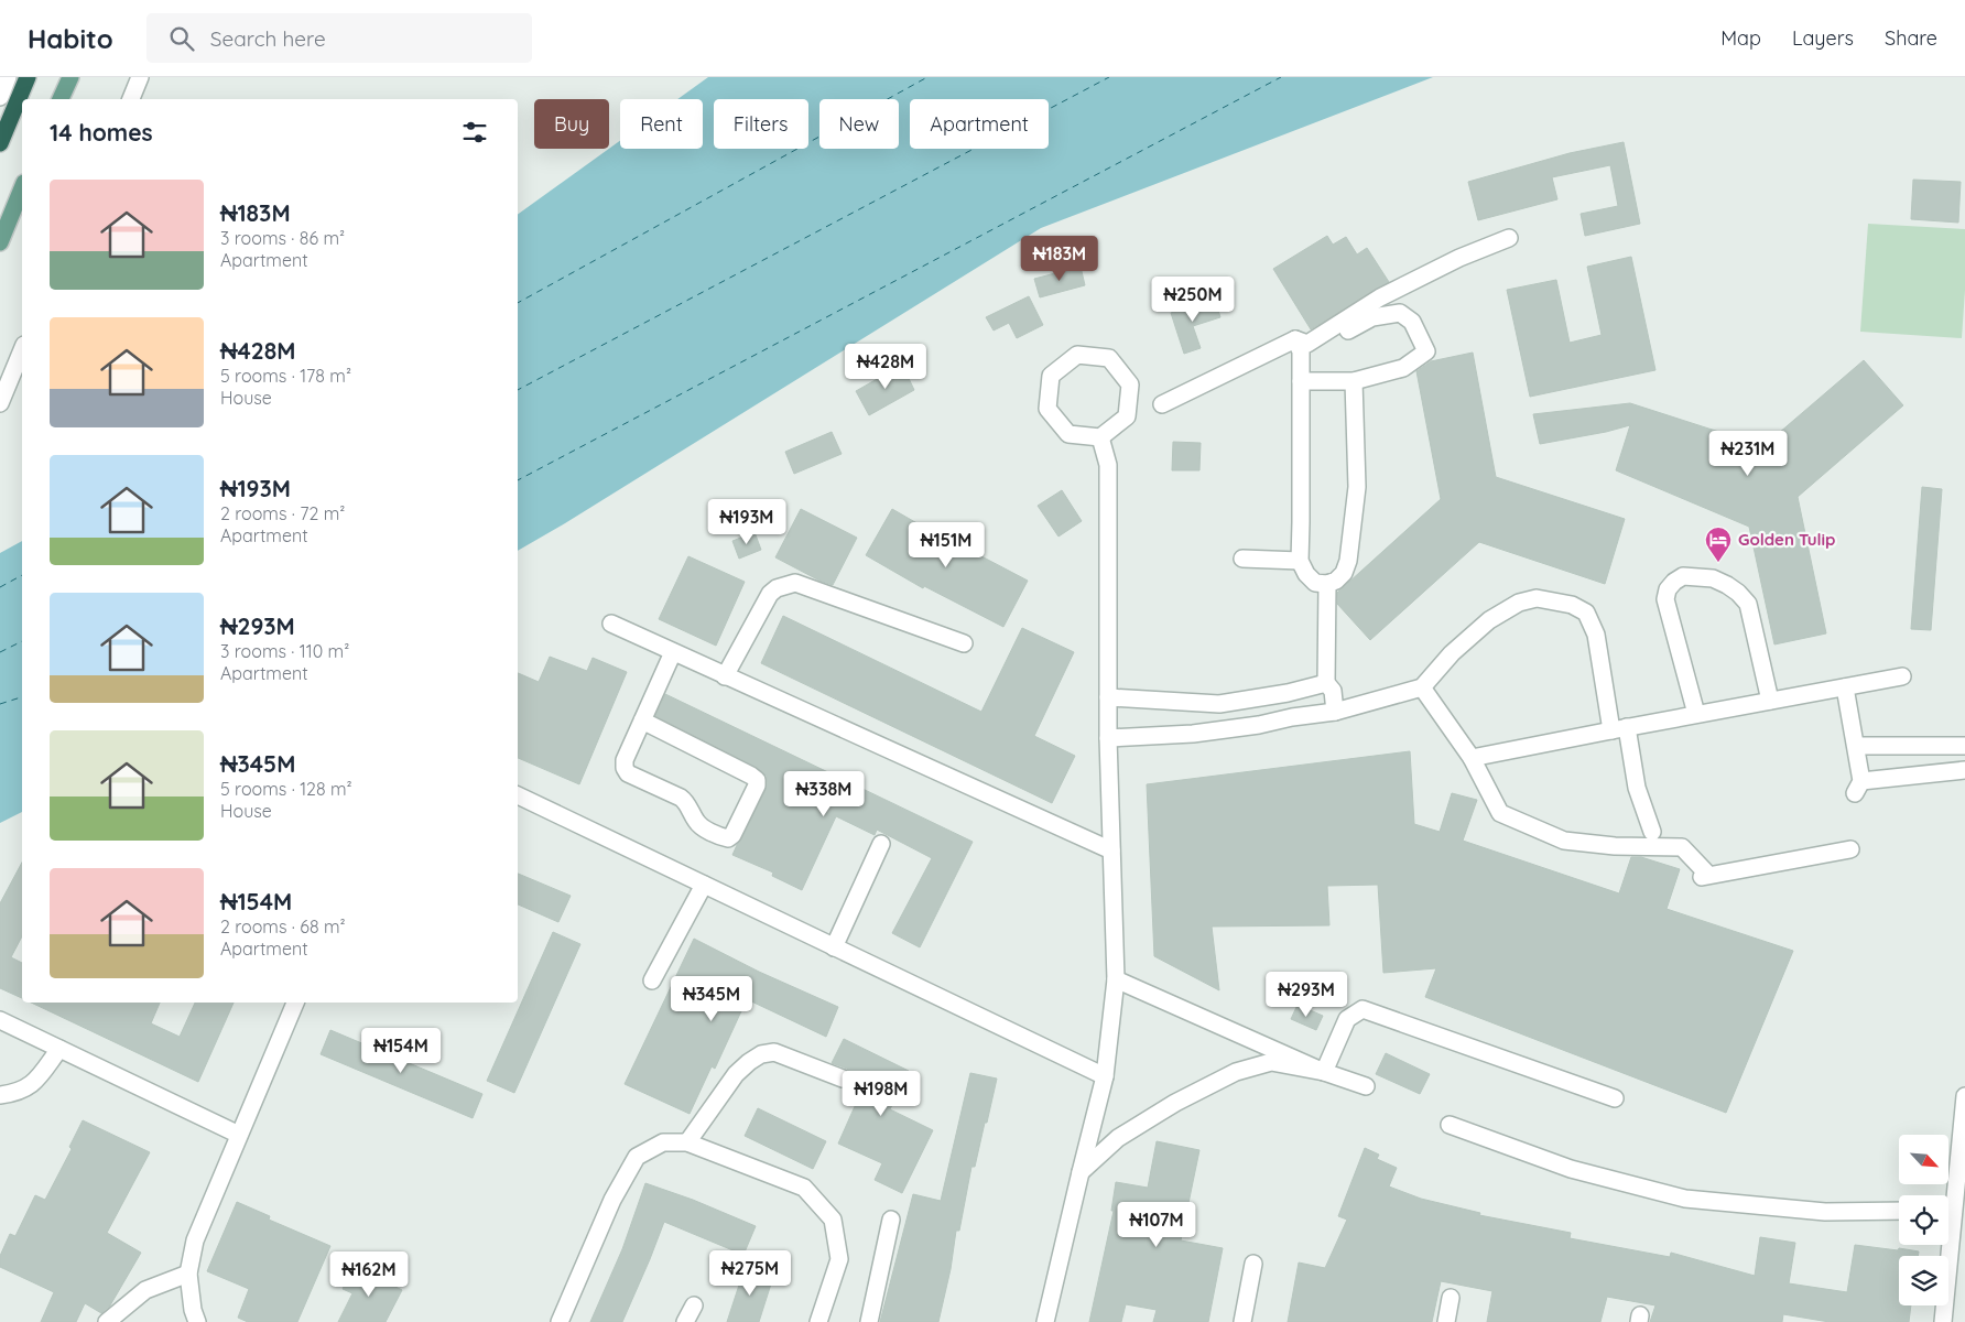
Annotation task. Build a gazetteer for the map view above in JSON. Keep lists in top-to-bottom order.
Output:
{
  "places": {
    "hotel": ["Golden Tulip"]
  },
  "north": "bottom right",
  "page": {
    "header": "Habito",
    "search": "Search here",
    "nav": ["Map", "Layers", "Share"],
    "chip": [
      "Buy",
      "Rent",
      "Filters",
      "New",
      "Apartment"
    ],
    "heading": "14 homes",
    "list": [
      {
        "name": "₦183M",
        "note": "3 rooms · 86 m² · Apartment"
      },
      {
        "name": "₦428M",
        "note": "5 rooms · 178 m² · House"
      },
      {
        "name": "₦193M",
        "note": "2 rooms · 72 m² · Apartment"
      },
      {
        "name": "₦293M",
        "note": "3 rooms · 110 m² · Apartment"
      },
      {
        "name": "₦345M",
        "note": "5 rooms · 128 m² · House"
      },
      {
        "name": "₦154M",
        "note": "2 rooms · 68 m² · Apartment"
      }
    ],
    "price": [
      "₦183M",
      "₦250M",
      "₦428M",
      "₦231M",
      "₦193M",
      "₦151M",
      "₦338M",
      "₦293M",
      "₦345M",
      "₦154M",
      "₦198M",
      "₦107M",
      "₦275M",
      "₦162M"
    ]
  }
}
